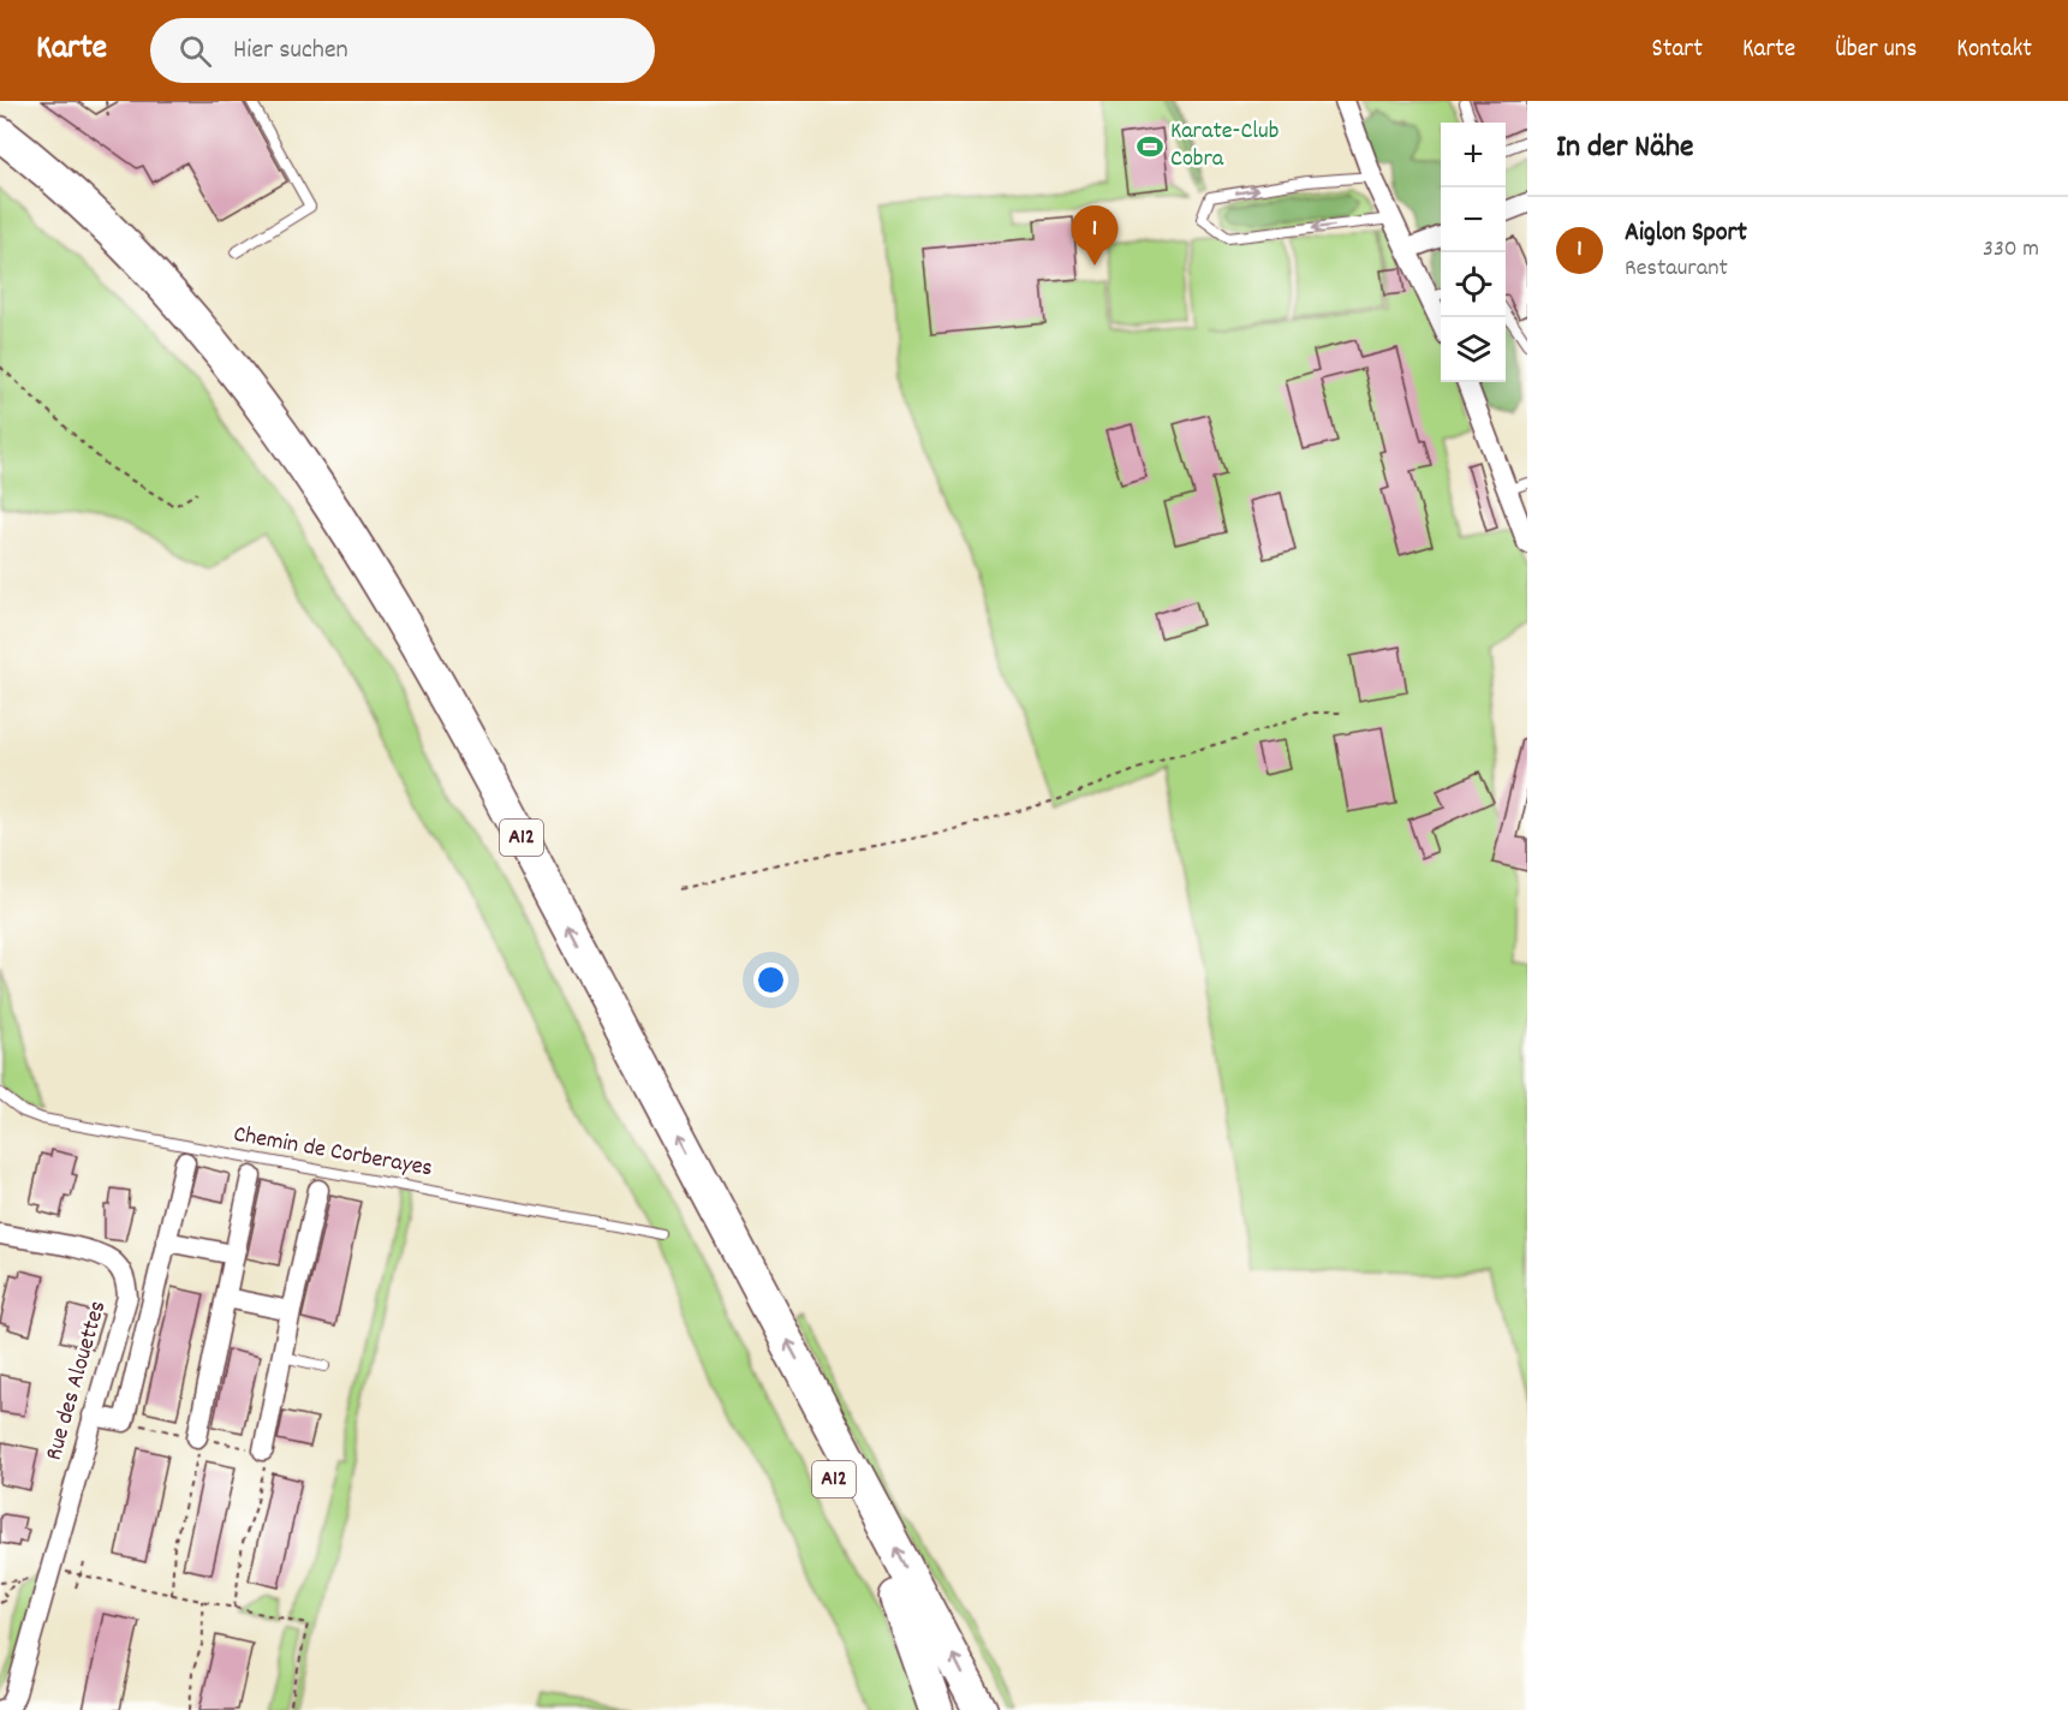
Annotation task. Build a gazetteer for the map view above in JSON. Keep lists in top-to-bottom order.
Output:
{
  "streets": {
    "highway": ["A12"],
    "street": ["Rue des Alouettes"],
    "lane": ["Chemin de Corberayes"]
  },
  "places": {
    "sports": ["Karate-Club Cobra"]
  },
  "page": {
    "header": "Karte",
    "search": "Hier suchen",
    "nav": [
      "Start",
      "Karte",
      "Über uns",
      "Kontakt"
    ],
    "heading": "In der Nähe",
    "map_buttons": ["+", "−"],
    "list": [
      {
        "mark": "1",
        "name": "Aiglon Sport",
        "note": "Restaurant",
        "value": "330 m"
      }
    ],
    "pins": "1"
  }
}
